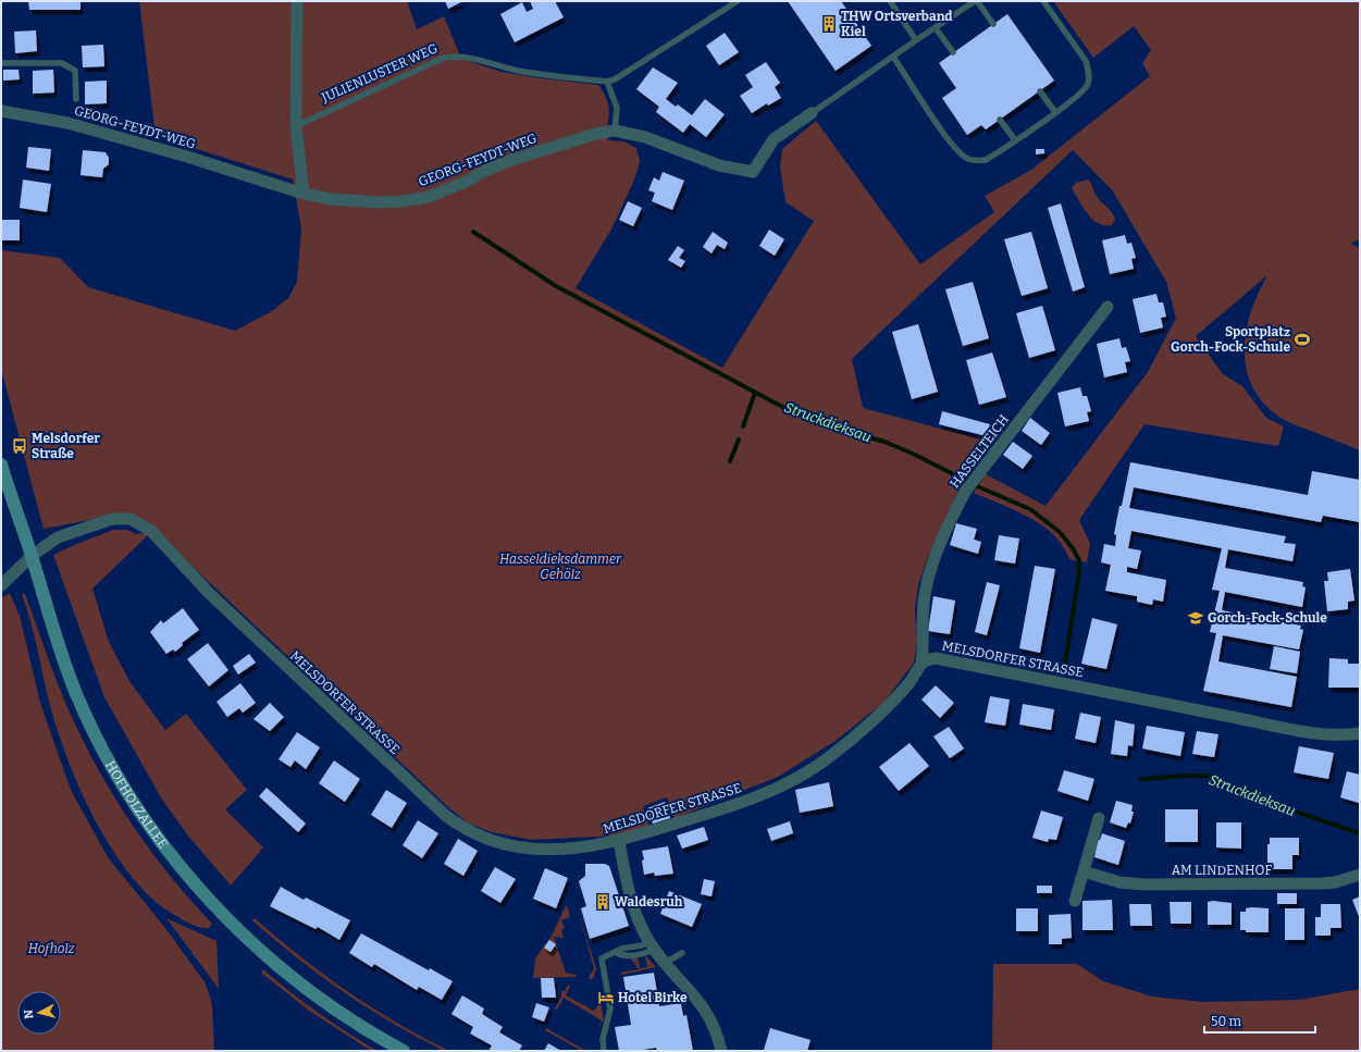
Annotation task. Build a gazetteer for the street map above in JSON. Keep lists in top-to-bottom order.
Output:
{
  "streets": {
    "street": [
      "GEORG-FEYDT-WEG",
      "HASSELTEICH",
      "MELSDORFER STRASSE",
      "HOFHOLZALLEE",
      "AM LINDENHOF"
    ],
    "lane": ["JULIENLUSTER WEG"]
  },
  "crossings": [
    ["HASSELTEICH", "MELSDORFER STRASSE"],
    ["MELSDORFER STRASSE", "HOFHOLZALLEE"]
  ],
  "water": ["Struckdieksau"],
  "parks": ["Hasseldieksdammer Gehölz", "Hofholz"],
  "places": {
    "building": ["THW Ortsverband Kiel", "Waldesruh"],
    "sports": ["Sportplatz Gorch-Fock-Schule"],
    "bus stop": ["Melsdorfer Straße"],
    "school or university": ["Gorch-Fock-Schule"],
    "hotel": ["Hotel Birke"]
  },
  "scale_bar": "50 m",
  "north": "left"
}
